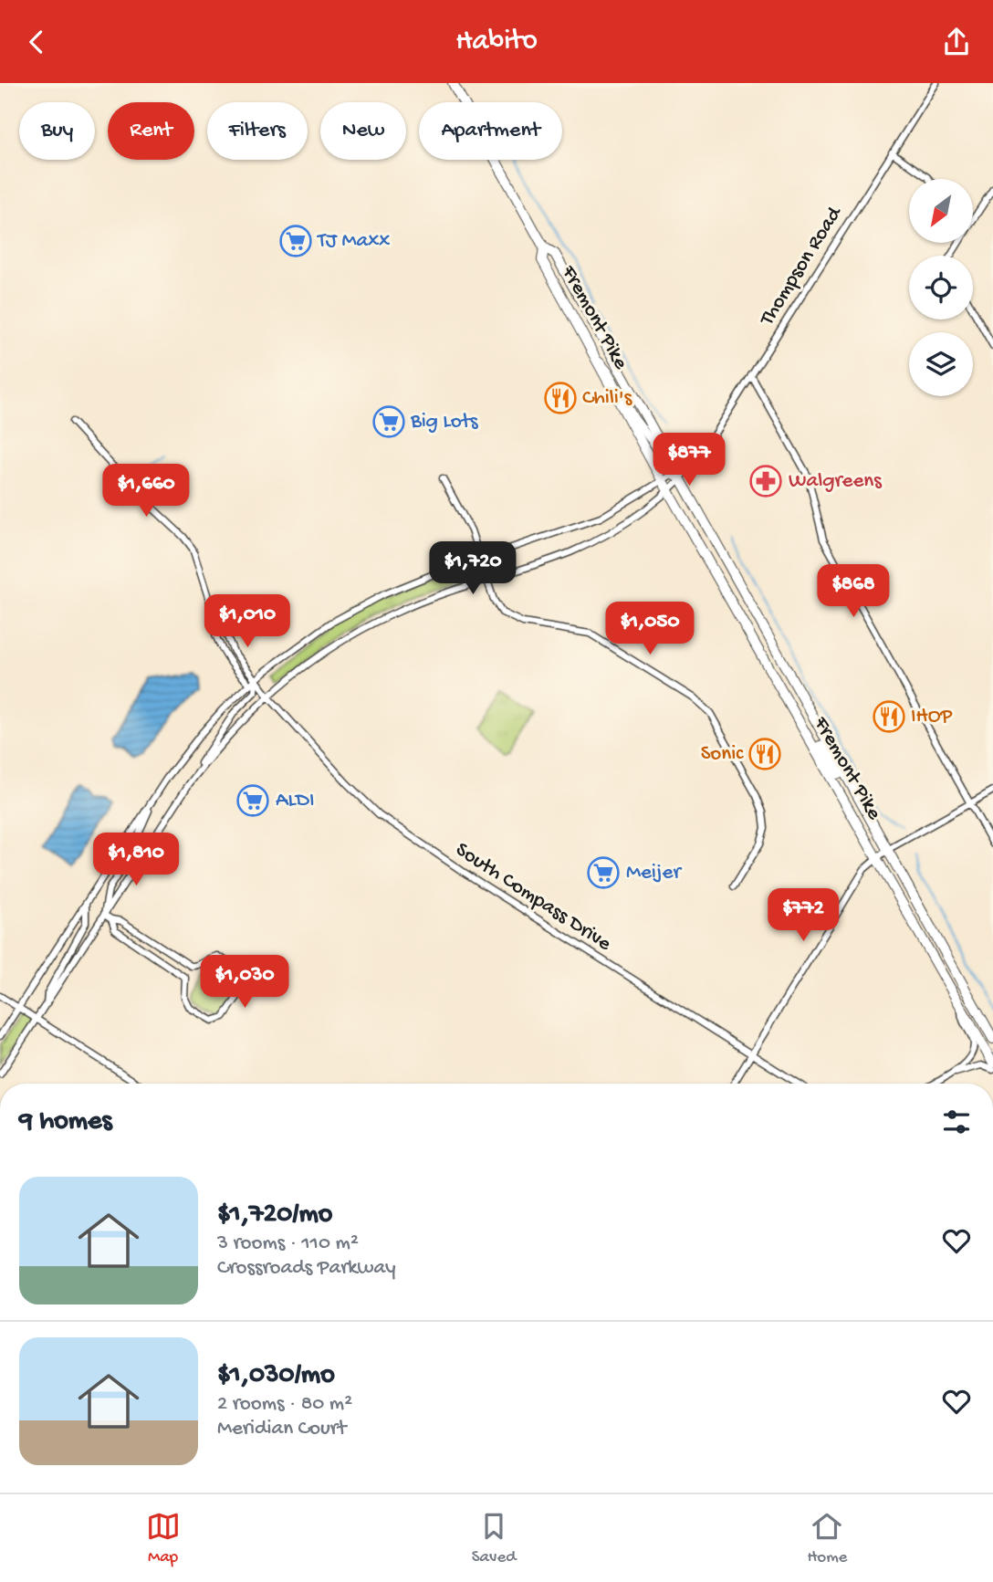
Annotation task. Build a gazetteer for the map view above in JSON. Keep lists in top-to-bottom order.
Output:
{
  "streets": {
    "highway": ["Fremont Pike"],
    "street": ["Thompson Road", "South Compass Drive"]
  },
  "crossings": [
    ["Thompson Road", "Fremont Pike"]
  ],
  "places": {
    "supermarket": [
      "TJ Maxx",
      "Big Lots",
      "ALDI",
      "Meijer"
    ],
    "restaurant": ["Chili's", "IHOP", "Sonic"],
    "pharmacy": ["Walgreens"]
  },
  "north": "bottom left",
  "page": {
    "header": "Habito",
    "chip": [
      "Buy",
      "Rent",
      "Filters",
      "New",
      "Apartment"
    ],
    "price": [
      "$877",
      "$1,660",
      "$1,720",
      "$868",
      "$1,010",
      "$1,050",
      "$1,810",
      "$772",
      "$1,030"
    ],
    "heading": "9 homes",
    "list": [
      {
        "name": "$1,720/mo",
        "note": "3 rooms · 110 m² · Crossroads Parkway"
      },
      {
        "name": "$1,030/mo",
        "note": "2 rooms · 80 m² · Meridian Court"
      }
    ],
    "tabs": ["Map", "Saved", "Home"]
  }
}
